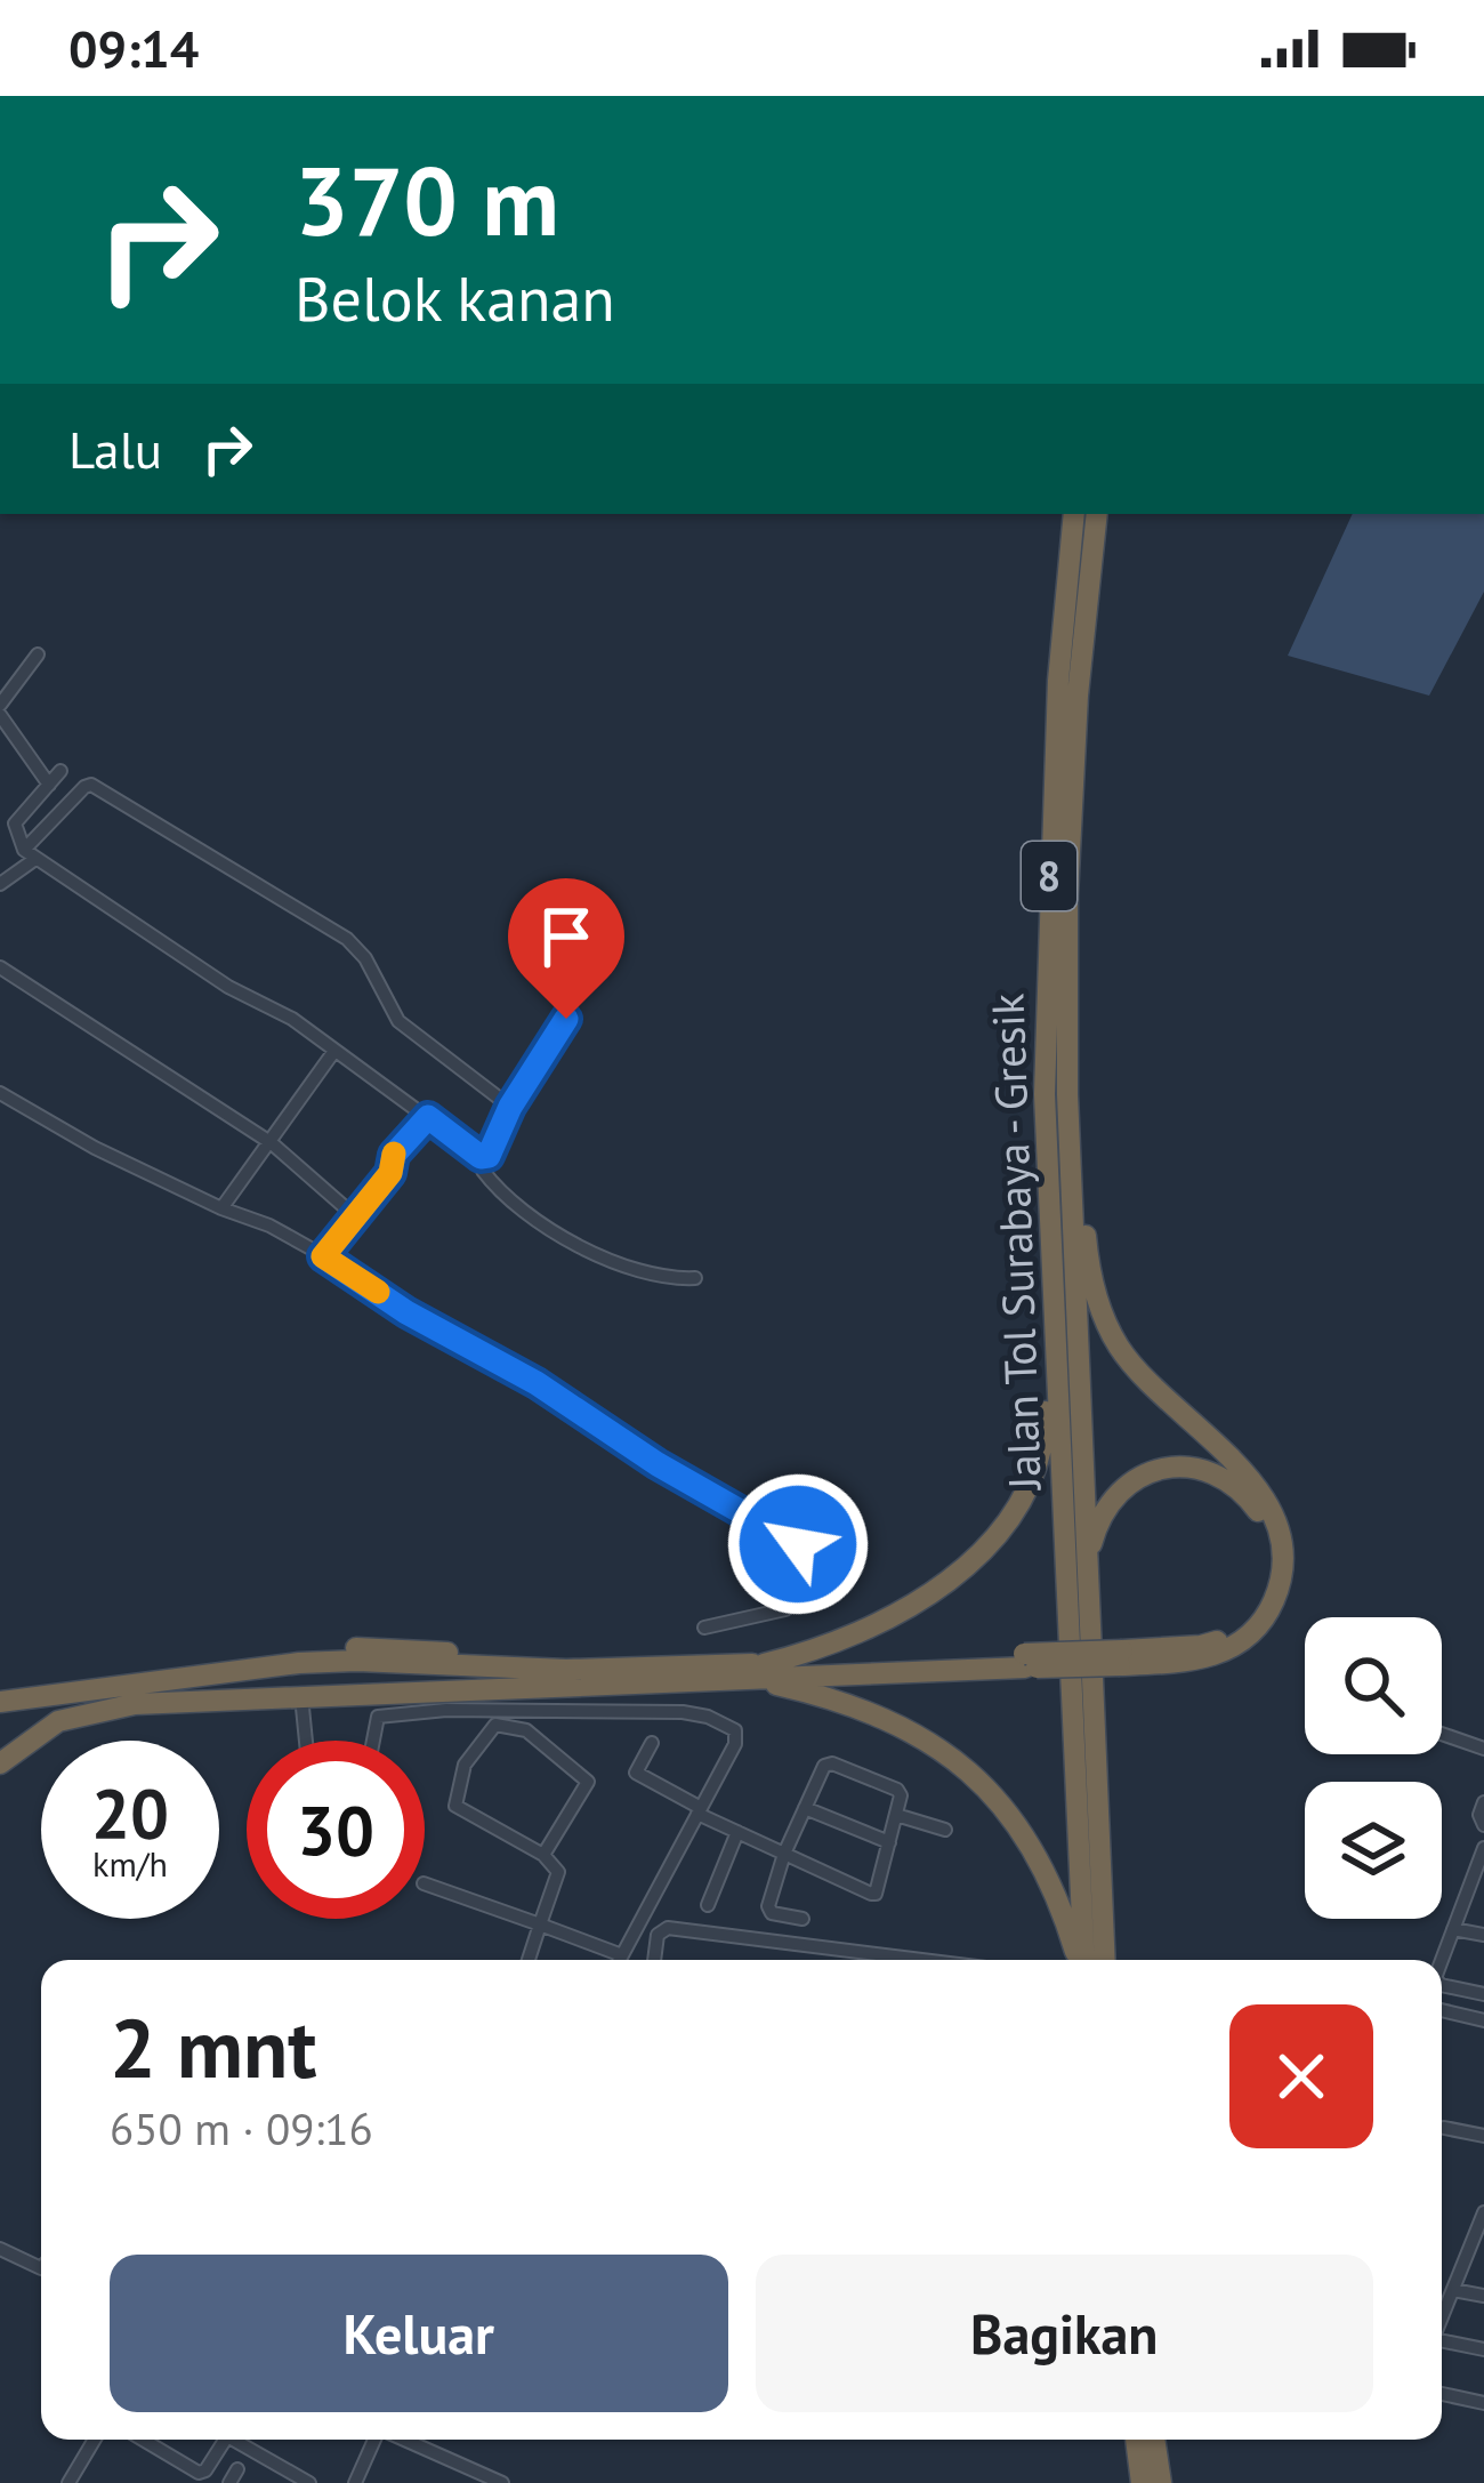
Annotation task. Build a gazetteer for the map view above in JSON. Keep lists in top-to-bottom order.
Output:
{
  "streets": {
    "highway": ["8", "Jalan Tol Surabaya - Gresik"]
  },
  "page": {
    "status": "09:14",
    "turn": ["370 m", "Belok kanan"],
    "then": "Lalu",
    "speed": "20 km/h",
    "limit": "30",
    "heading": ["2 mnt", "650 m · 09:16"],
    "buttons": ["Keluar", "Bagikan"]
  }
}
